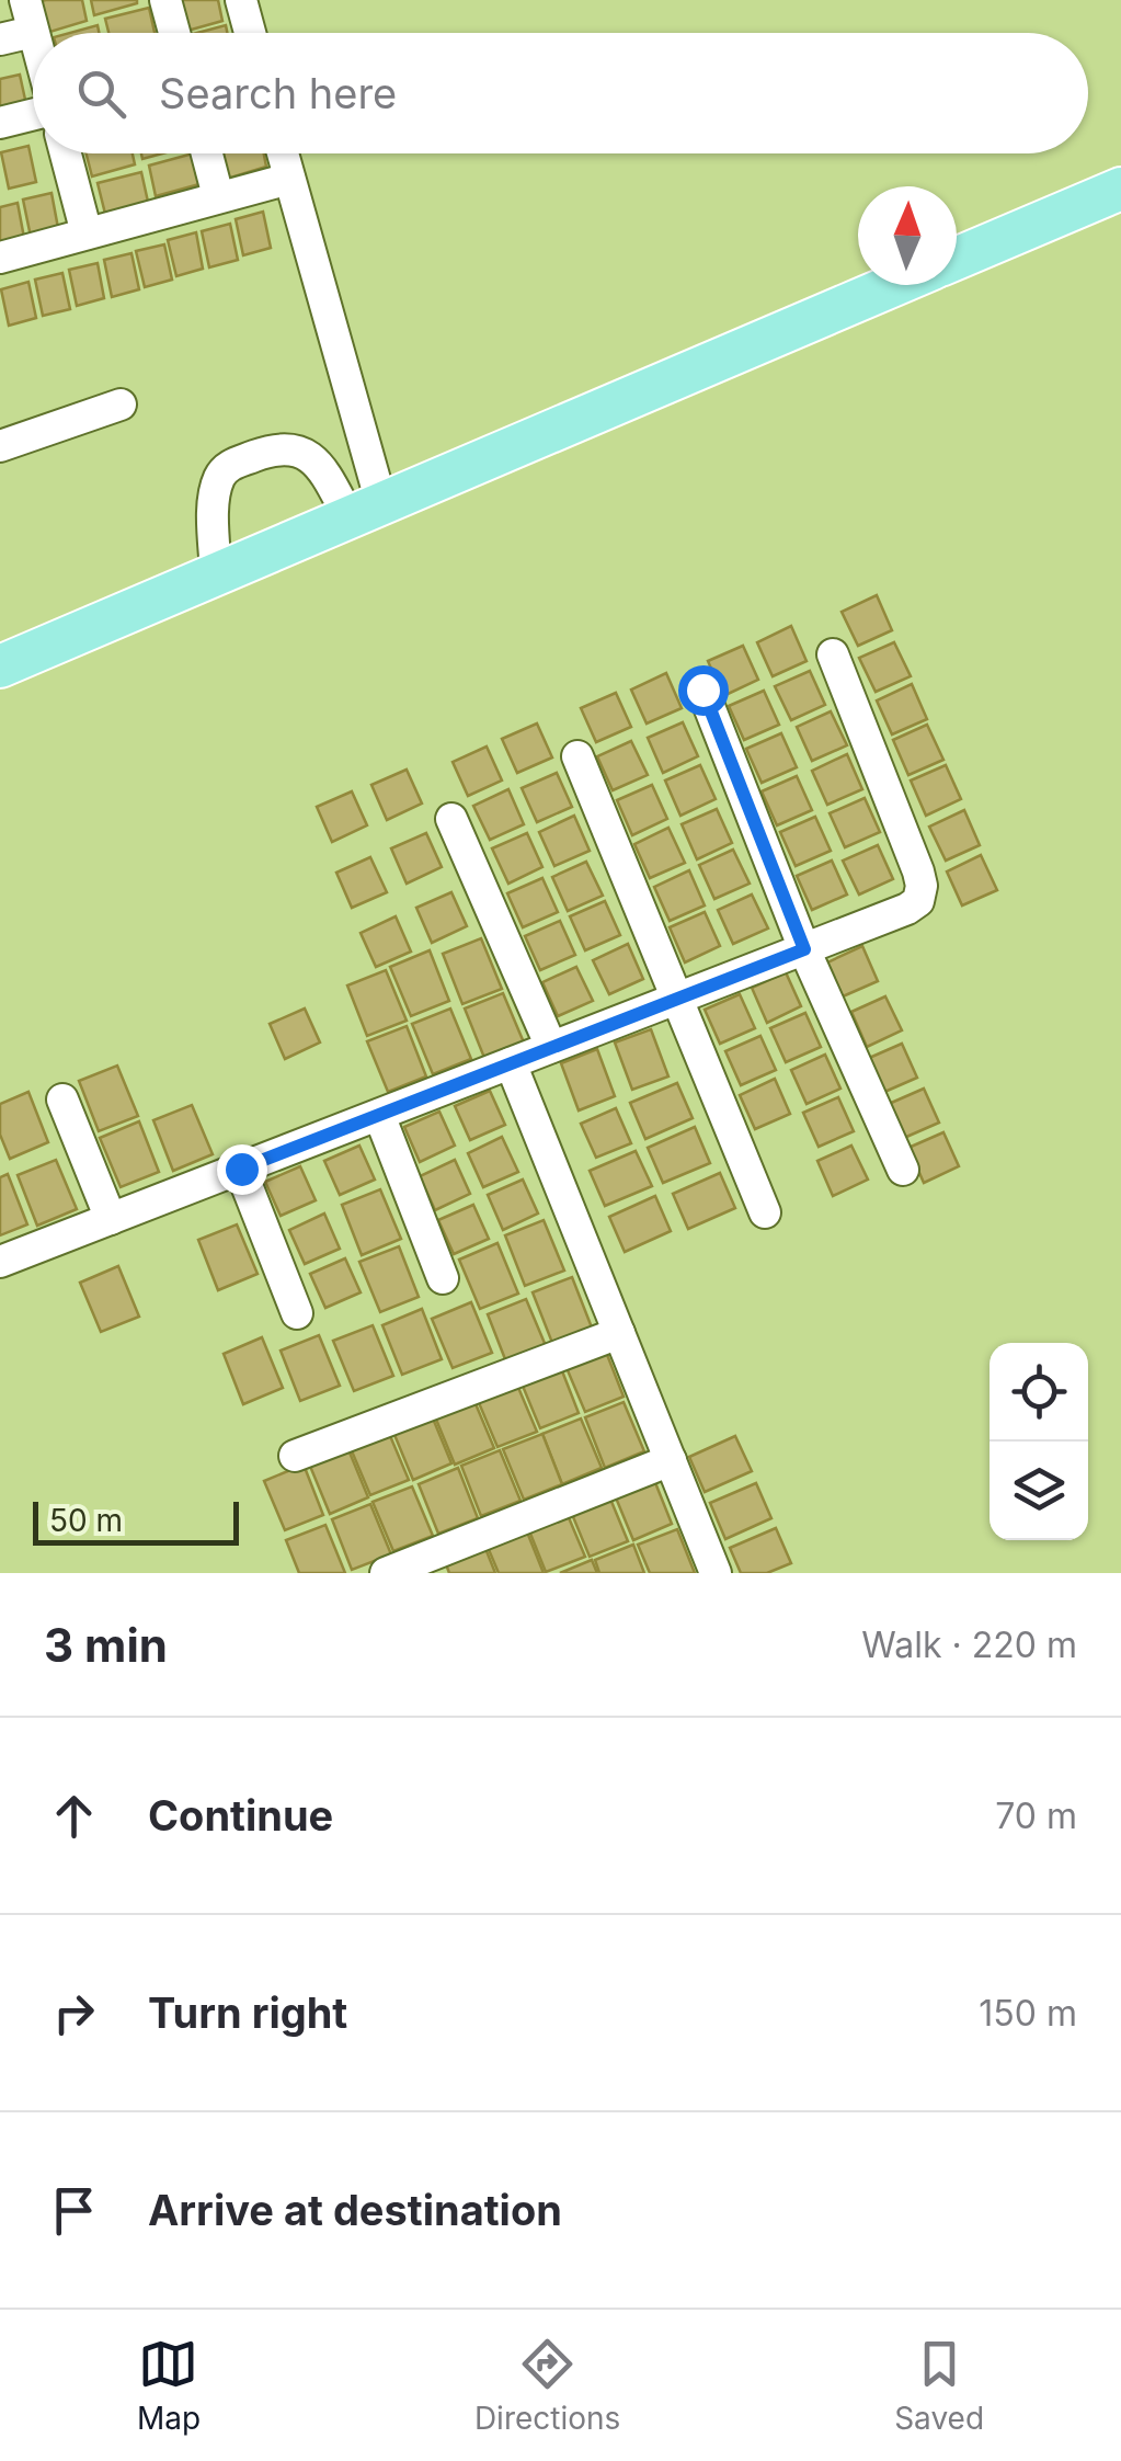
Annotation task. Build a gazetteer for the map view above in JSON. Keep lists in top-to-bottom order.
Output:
{
  "scale_bar": "50 m",
  "north": "top",
  "page": {
    "search": "Search here",
    "scale": "50 m",
    "heading": ["3 min", "Walk · 220 m"],
    "list": [
      ["Continue", "70 m"],
      ["Turn right", "150 m"],
      "Arrive at destination"
    ],
    "nav": ["Map", "Directions", "Saved"]
  }
}
